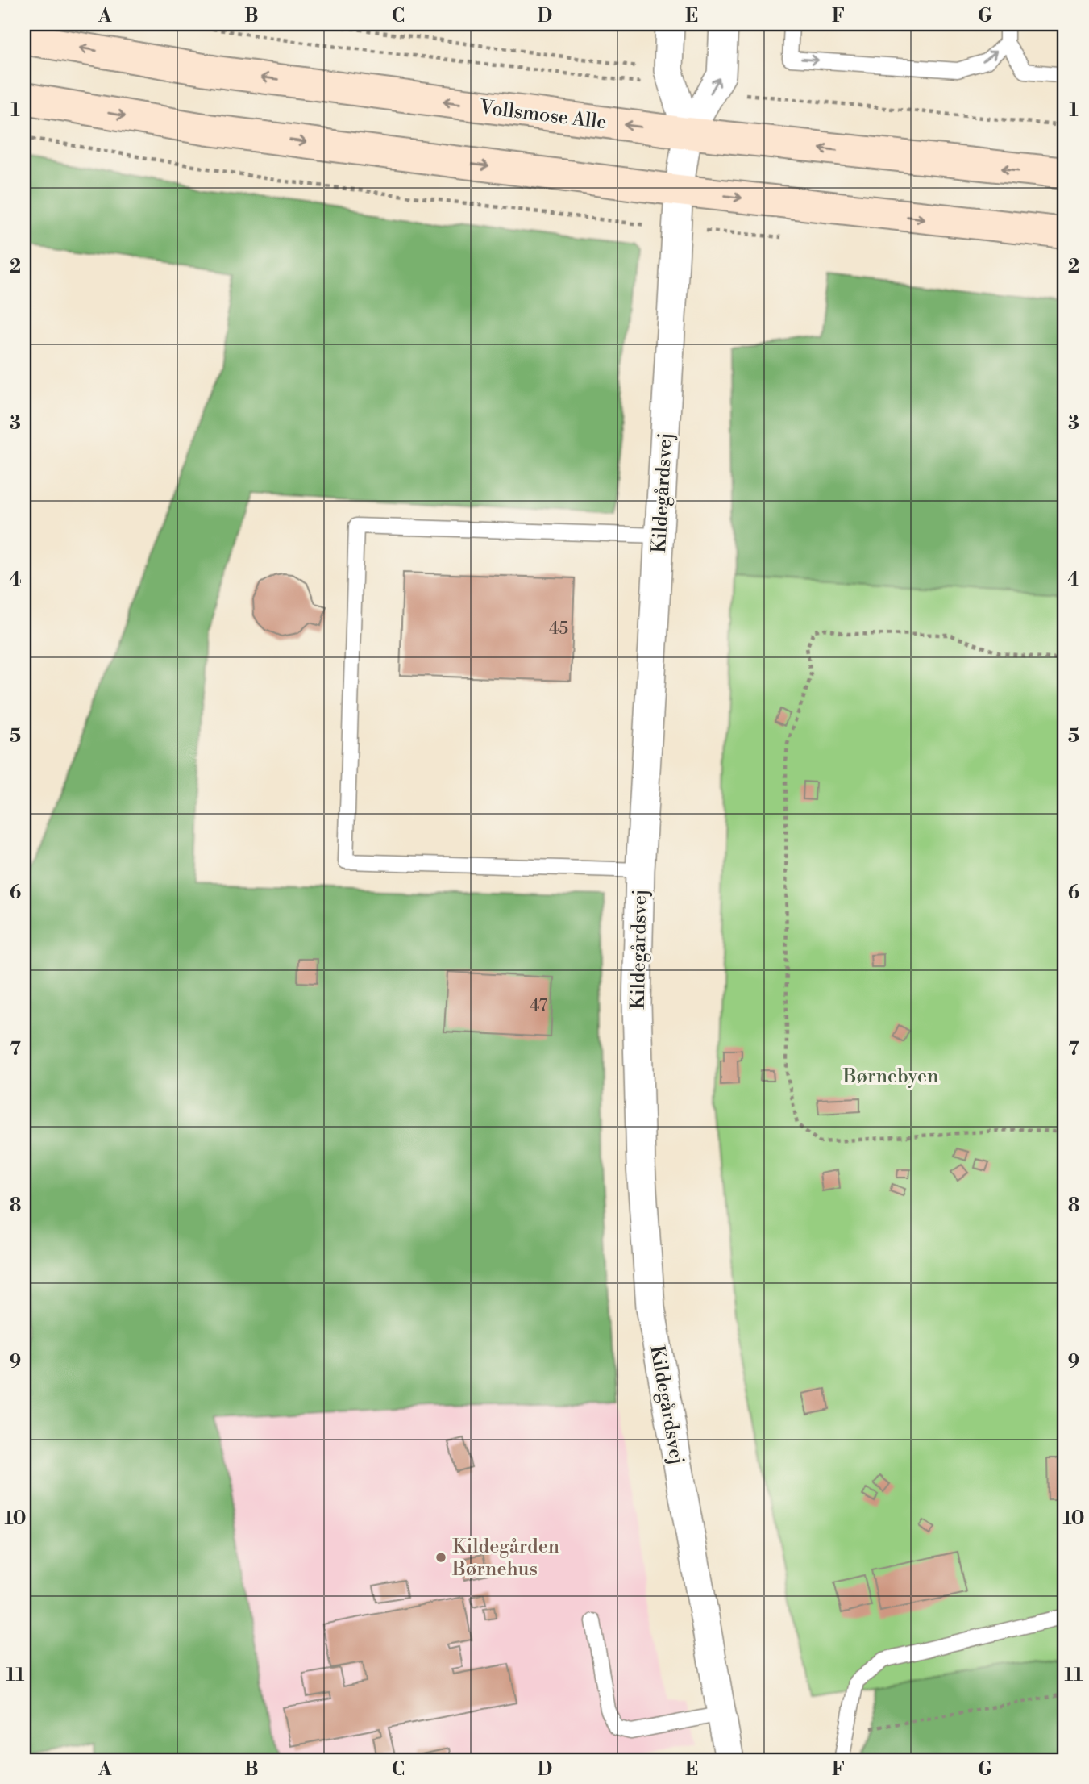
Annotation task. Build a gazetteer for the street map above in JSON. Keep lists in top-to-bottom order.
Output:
{
  "streets": {
    "street": ["Vollsmose Alle", "Kildegårdsvej"]
  },
  "crossings": [
    ["Vollsmose Alle", "Kildegårdsvej"]
  ],
  "parks": ["Børnebyen"],
  "places": ["Kildegården Børnehus"],
  "house_numbers": ["45", "47"],
  "grid": {
    "columns": [
      "A",
      "B",
      "C",
      "D",
      "E",
      "F",
      "G"
    ],
    "rows": [
      "1",
      "2",
      "3",
      "4",
      "5",
      "6",
      "7",
      "8",
      "9",
      "10",
      "11"
    ]
  }
}
